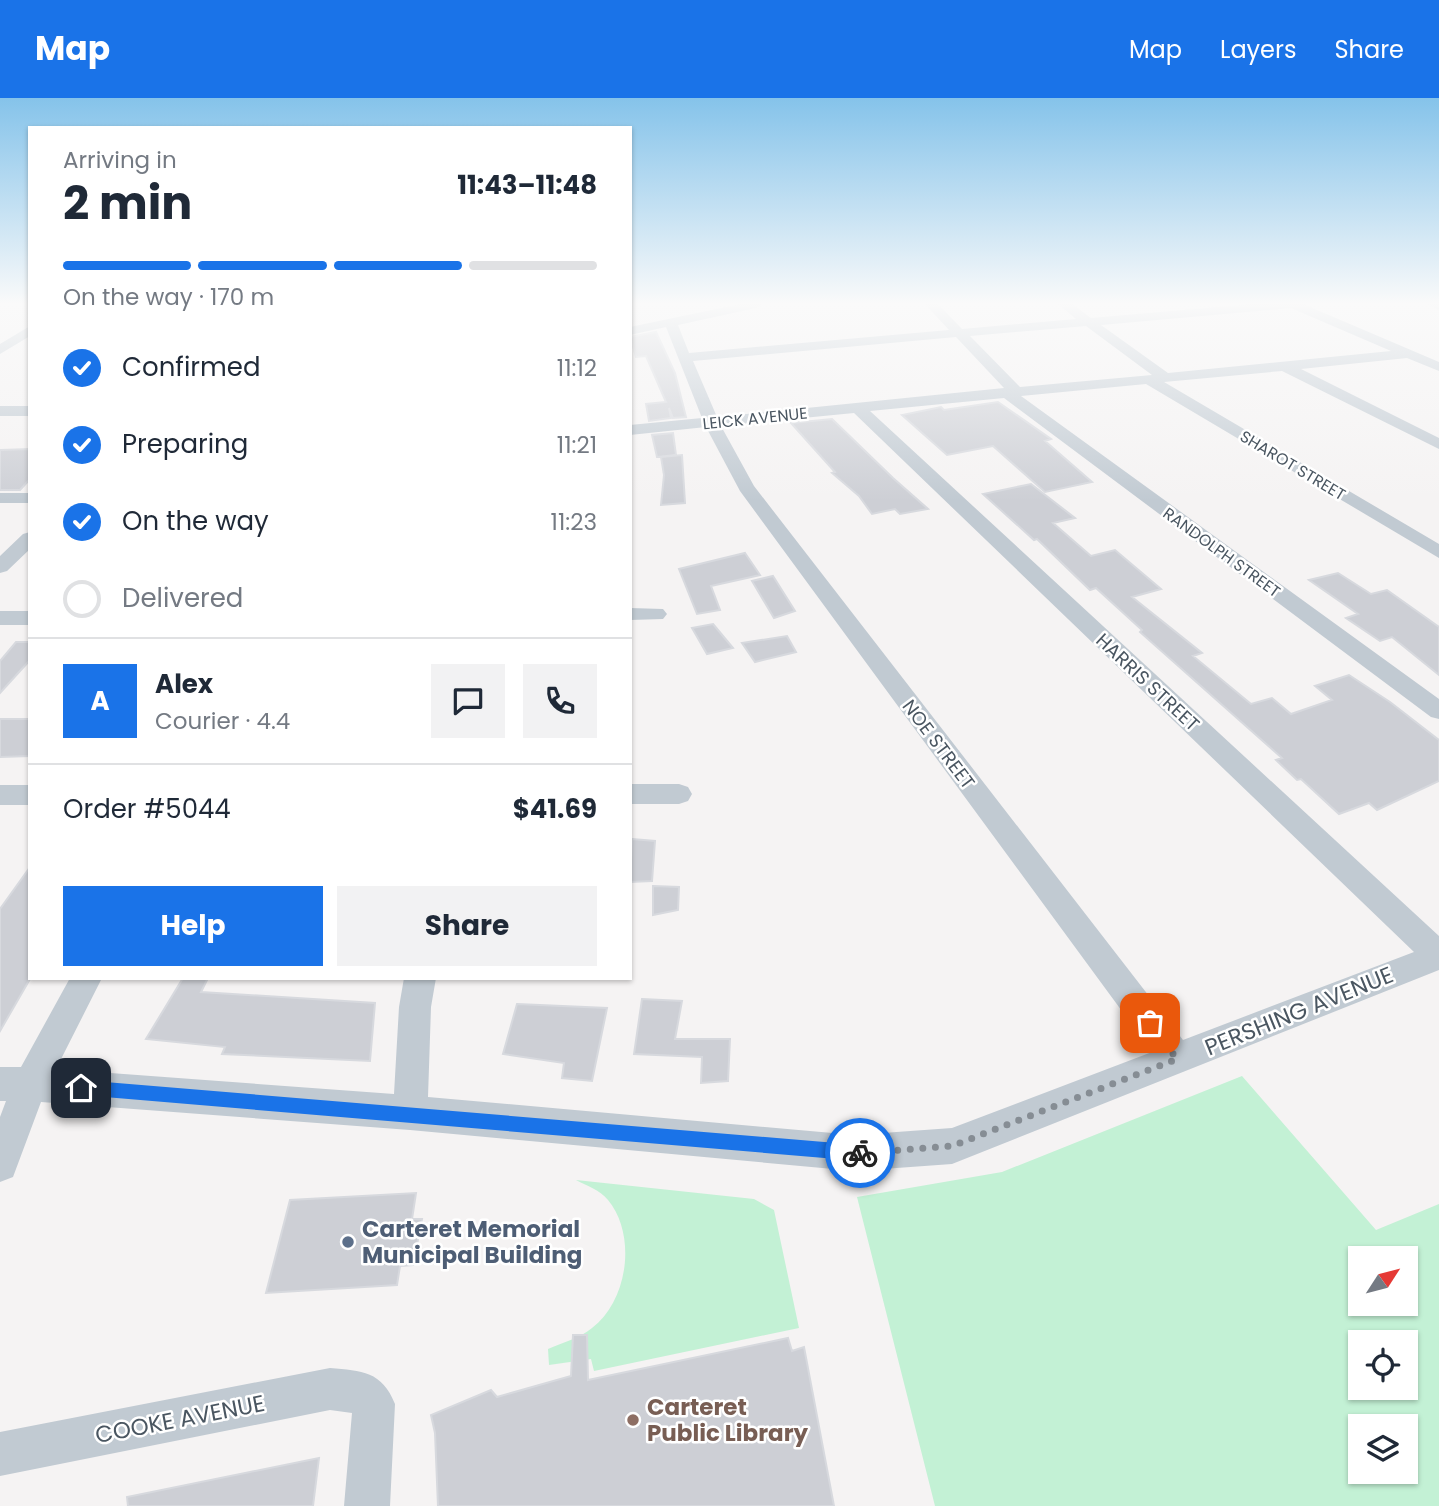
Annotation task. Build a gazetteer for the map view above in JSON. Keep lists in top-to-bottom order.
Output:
{
  "streets": {
    "street": [
      "LEICK AVENUE",
      "SHAROT STREET",
      "RANDOLPH STREET",
      "HARRIS STREET",
      "NOE STREET",
      "PERSHING AVENUE",
      "COOKE AVENUE"
    ]
  },
  "crossings": [
    ["LEICK AVENUE", "SHAROT STREET"],
    ["LEICK AVENUE", "RANDOLPH STREET"],
    ["LEICK AVENUE", "HARRIS STREET"],
    ["LEICK AVENUE", "NOE STREET"],
    ["HARRIS STREET", "PERSHING AVENUE"],
    ["NOE STREET", "PERSHING AVENUE"]
  ],
  "places": ["Carteret Memorial Municipal Building", "Carteret Public Library"],
  "north": "top right",
  "page": {
    "header": "Map",
    "nav": ["Map", "Layers", "Share"],
    "heading": ["2 min", "Arriving in", "11:43–11:48"],
    "panel": [
      "Alex",
      "Courier · 4.4",
      "Order #5044",
      "$41.69"
    ],
    "bar": "On the way · 170 m",
    "list": [
      ["Confirmed", "11:12"],
      ["Preparing", "11:21"],
      ["On the way", "11:23"],
      "Delivered"
    ],
    "round": "A",
    "buttons": ["Help", "Share"]
  }
}
